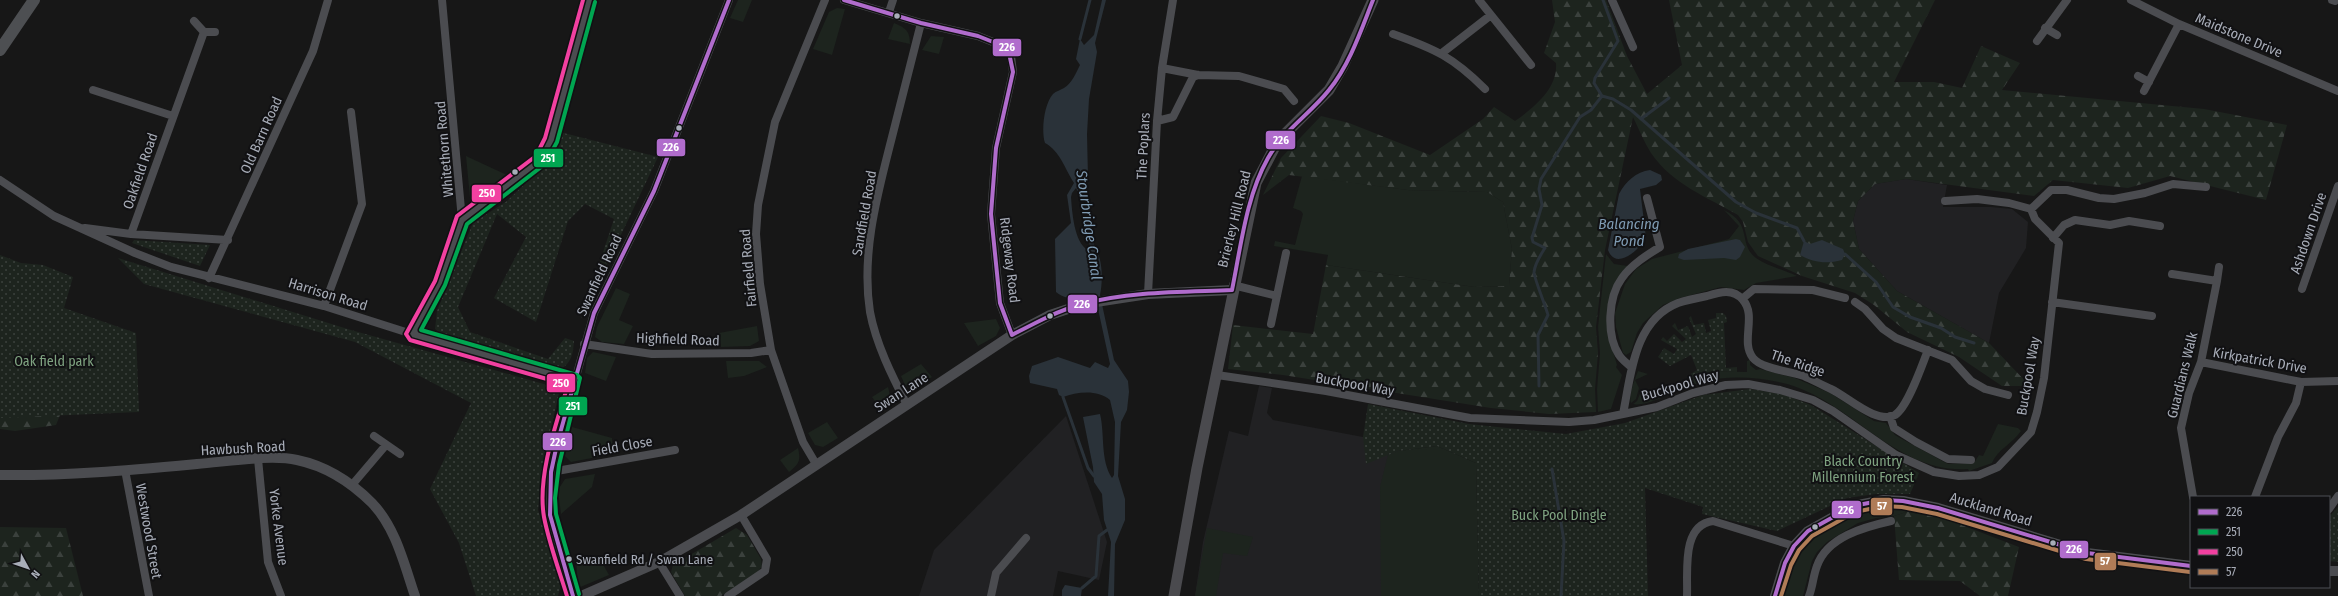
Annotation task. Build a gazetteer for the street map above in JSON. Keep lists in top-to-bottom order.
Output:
{
  "streets": {
    "main road": ["Brierley Hill Road"],
    "street": [
      "Maidstone Drive",
      "Old Barn Road",
      "The Poplars",
      "Whitethorn Road",
      "Oakfield Road",
      "Sandfield Road",
      "Ashdown Drive",
      "Ridgeway Road",
      "Fairfield Road",
      "Swanfield Road",
      "Harrison Road",
      "Highfield Road",
      "Kirkpatrick Drive",
      "The Ridge",
      "Guardians Walk",
      "Buckpool Way",
      "Swan Lane",
      "Field Close",
      "Hawbush Road",
      "Auckland Road",
      "Yorke Avenue",
      "Westwood Street"
    ]
  },
  "crossings": [
    ["Old Barn Road", "Harrison Road"],
    ["The Poplars", "Swan Lane"],
    ["Whitethorn Road", "Harrison Road"],
    ["Oakfield Road", "Harrison Road"],
    ["Sandfield Road", "Ridgeway Road"],
    ["Sandfield Road", "Swan Lane"],
    ["Brierley Hill Road", "Buckpool Way"],
    ["Ridgeway Road", "Swan Lane"],
    ["Fairfield Road", "Highfield Road"],
    ["Fairfield Road", "Swan Lane"],
    ["Swanfield Road", "Harrison Road"],
    ["Swanfield Road", "Highfield Road"],
    ["Swanfield Road", "Field Close"],
    ["Kirkpatrick Drive", "Guardians Walk"],
    ["Hawbush Road", "Yorke Avenue"],
    ["Hawbush Road", "Westwood Street"]
  ],
  "water": ["Balancing Pond", "Stourbridge Canal"],
  "parks": ["Oak field park", "Black Country Millennium Forest", "Buck Pool Dingle"],
  "places": ["Swanfield Rd / Swan Lane"],
  "lines": [
    "transit line 226",
    "transit line 250",
    "transit line 251",
    "transit line 57"
  ],
  "legend": [
    "226",
    "251",
    "250",
    "57"
  ],
  "north": "bottom right"
}
